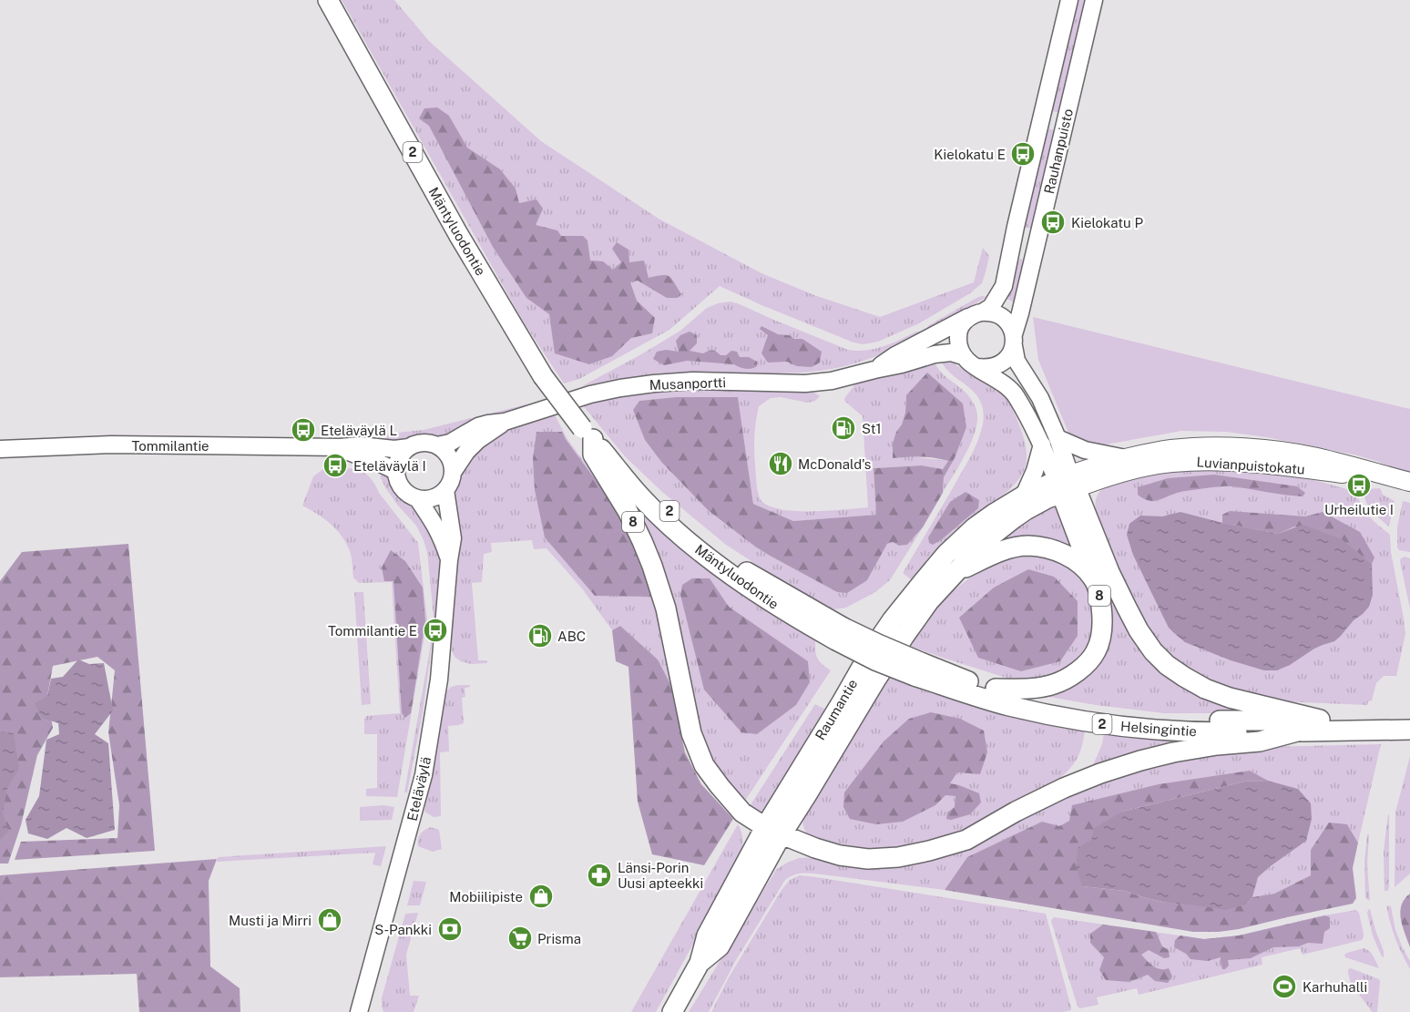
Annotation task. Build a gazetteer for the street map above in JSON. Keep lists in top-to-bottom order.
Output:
{
  "streets": {
    "highway": [
      "2",
      "Mäntyluodontie",
      "Luvianpuistokatu",
      "8",
      "Raumantie",
      "Helsingintie"
    ],
    "main road": [
      "Rauhanpuisto",
      "Musanportti",
      "Tommilantie",
      "Eteläväylä"
    ]
  },
  "crossings": [
    ["Rauhanpuisto", "Musanportti"],
    ["Mäntyluodontie", "8"],
    ["Mäntyluodontie", "Helsingintie"],
    ["Musanportti", "Tommilantie"],
    ["Musanportti", "Eteläväylä"],
    ["Tommilantie", "Eteläväylä"],
    ["Luvianpuistokatu", "8"],
    ["Luvianpuistokatu", "Raumantie"],
    ["8", "Raumantie"],
    ["8", "Helsingintie"]
  ],
  "places": {
    "bus stop": [
      "Kielokatu E",
      "Kielokatu P",
      "Eteläväylä L",
      "Eteläväylä I",
      "Urheilutie I",
      "Tommilantie E"
    ],
    "fuel station": ["St1", "ABC"],
    "restaurant": ["McDonald's"],
    "pharmacy": ["Länsi-Porin Uusi apteekki"],
    "shop": ["Mobiilipiste", "Musti ja Mirri"],
    "bank": ["S-Pankki"],
    "supermarket": ["Prisma"],
    "sports": ["Karhuhalli"]
  }
}
